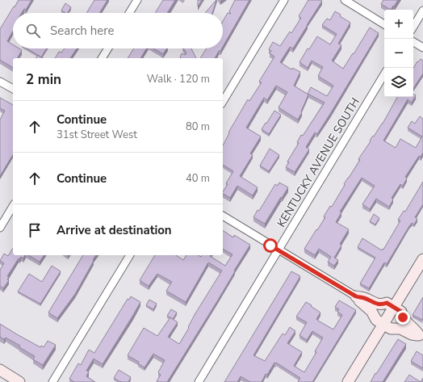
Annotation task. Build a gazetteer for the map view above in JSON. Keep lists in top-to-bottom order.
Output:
{
  "streets": {
    "street": ["KENTUCKY AVENUE SOUTH"]
  },
  "page": {
    "map_buttons": ["+", "−"],
    "search": "Search here",
    "heading": ["2 min", "Walk · 120 m"],
    "list": [
      ["Continue", "31st Street West", "80 m"],
      ["Continue", "40 m"],
      "Arrive at destination"
    ]
  }
}
